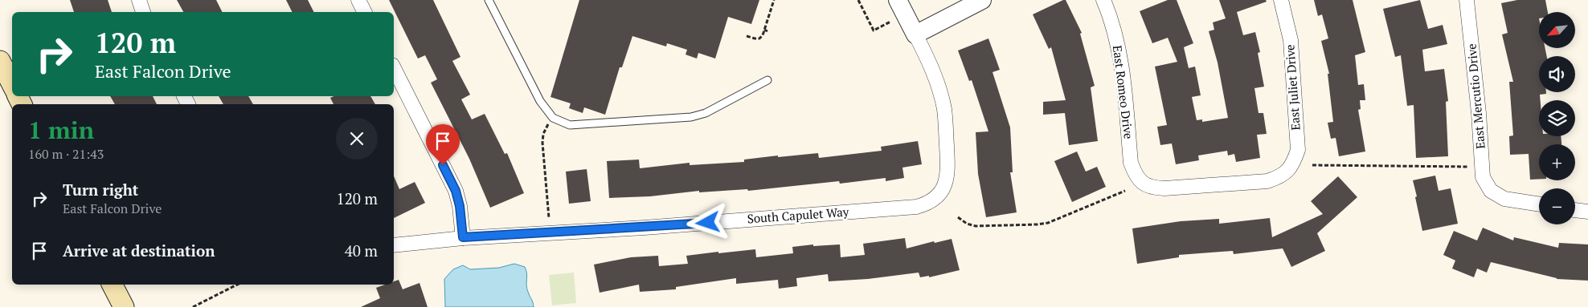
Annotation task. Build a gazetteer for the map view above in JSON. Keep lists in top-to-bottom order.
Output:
{
  "streets": {
    "street": [
      "East Juliet Drive",
      "East Romeo Drive",
      "East Mercutio Drive",
      "South Capulet Way"
    ]
  },
  "crossings": [
    ["East Juliet Drive", "East Romeo Drive"]
  ],
  "north": "bottom left",
  "page": {
    "map_buttons": ["+", "−"],
    "turn": ["120 m", "East Falcon Drive"],
    "heading": ["1 min", "160 m · 21:43"],
    "list": [
      {
        "name": "Turn right",
        "note": "East Falcon Drive",
        "value": "120 m"
      },
      {
        "name": "Arrive at destination",
        "value": "40 m"
      }
    ]
  }
}
